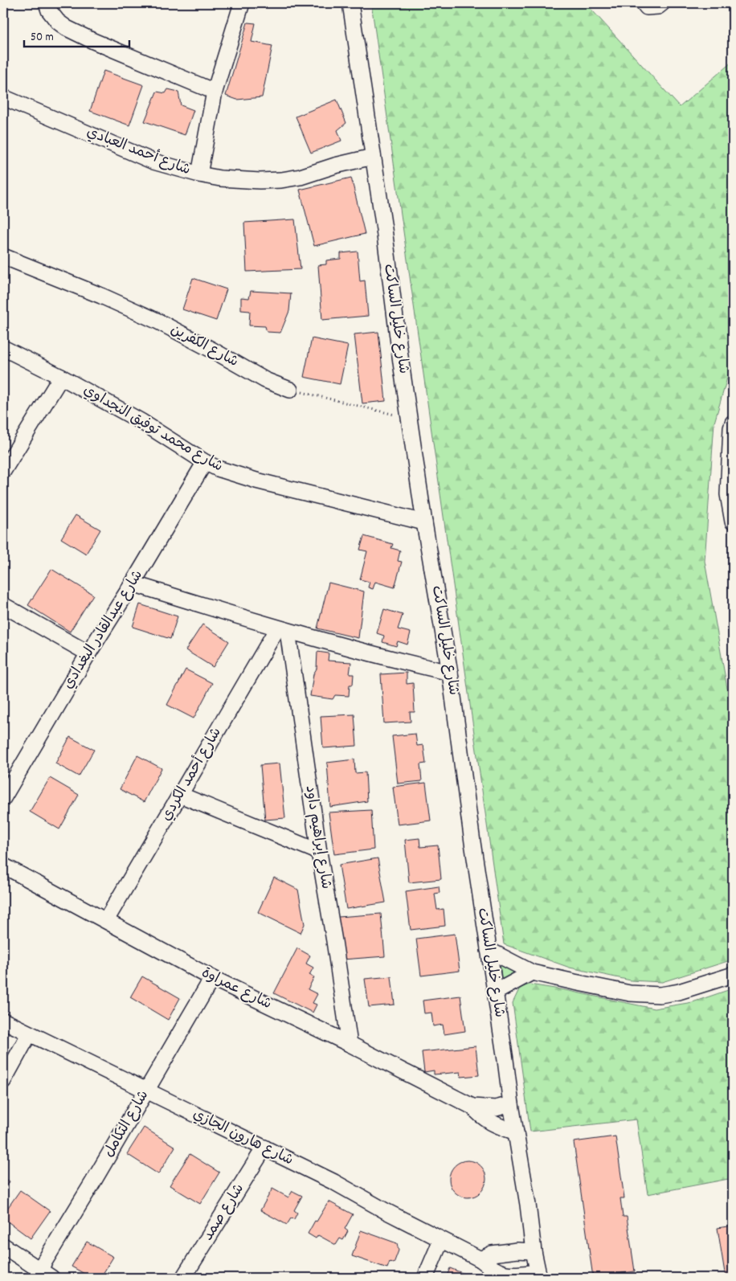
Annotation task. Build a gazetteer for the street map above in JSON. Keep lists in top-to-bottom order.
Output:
{
  "streets": {
    "street": [
      "شارع أحمد العبادي",
      "شارع خليل الساكت",
      "شارع الكفرين",
      "شارع محمد توفيق النجداوي",
      "شارع عبدالقادر البغدادي",
      "شارع أحمد الكردي",
      "شارع إبراهيم داود",
      "شارع عمراوة",
      "شارع التكامل",
      "شارع هارون الجازي",
      "شارع صمد"
    ]
  },
  "crossings": [
    ["شارع أحمد العبادي", "شارع خليل الساكت"],
    ["شارع خليل الساكت", "شارع محمد توفيق النجداوي"],
    ["شارع خليل الساكت", "شارع عمراوة"],
    ["شارع خليل الساكت", "شارع هارون الجازي"],
    ["شارع محمد توفيق النجداوي", "شارع عبدالقادر البغدادي"],
    ["شارع أحمد الكردي", "شارع إبراهيم داود"],
    ["شارع أحمد الكردي", "شارع عمراوة"],
    ["شارع إبراهيم داود", "شارع عمراوة"],
    ["شارع عمراوة", "شارع التكامل"],
    ["شارع التكامل", "شارع هارون الجازي"],
    ["شارع هارون الجازي", "شارع صمد"]
  ],
  "scale_bar": "50 m"
}
